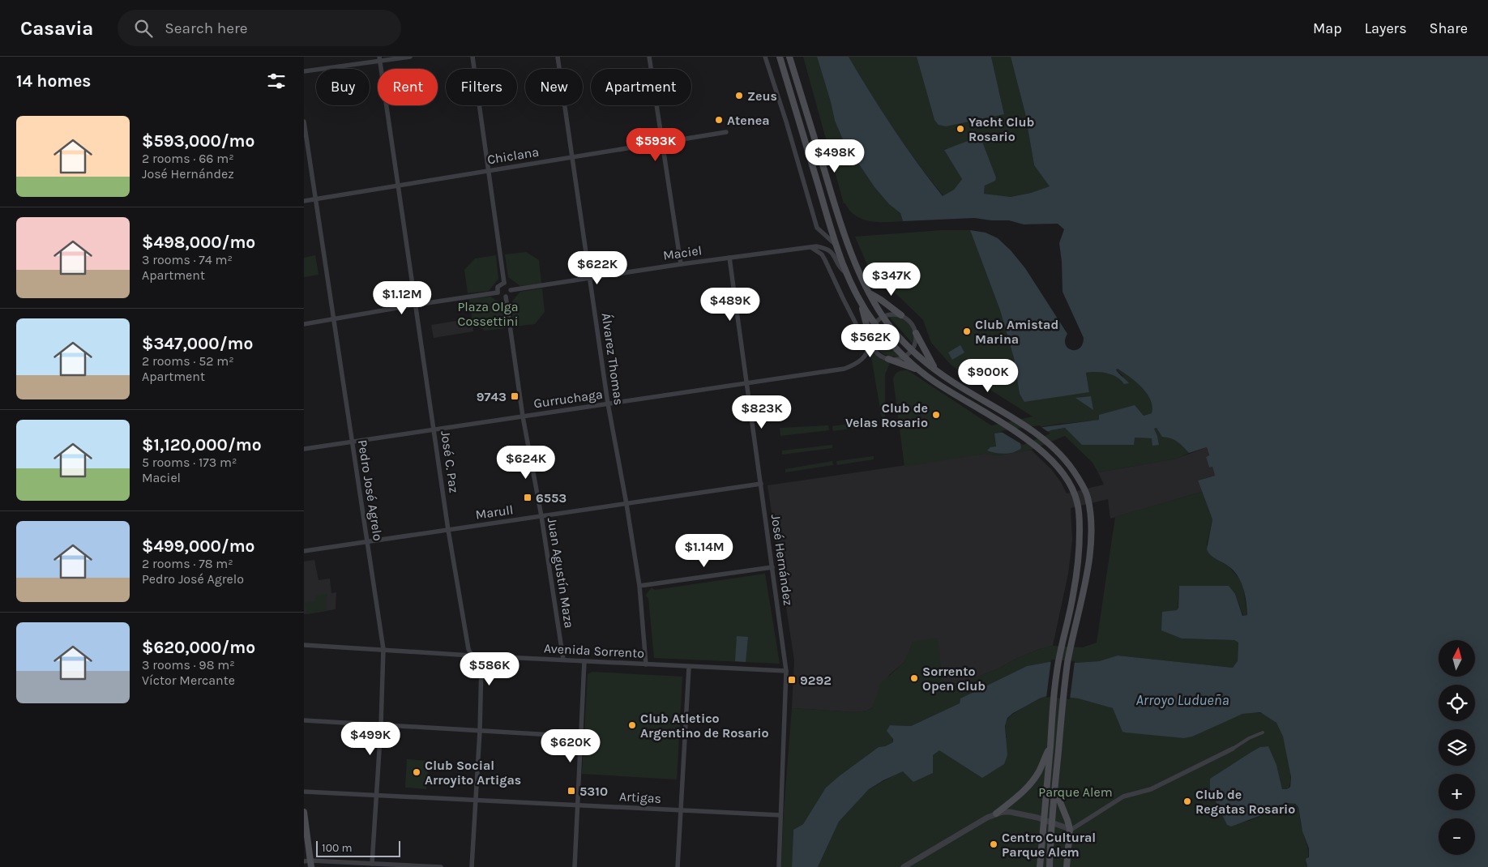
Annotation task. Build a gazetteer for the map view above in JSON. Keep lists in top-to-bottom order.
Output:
{
  "streets": {
    "street": [
      "Chiclana",
      "Maciel",
      "Álvarez Thomas",
      "Gurruchaga",
      "José C. Paz",
      "Pedro José Agrelo",
      "Marull",
      "José Hernández",
      "Juan Agustín Maza",
      "Avenida Sorrento",
      "Artigas"
    ]
  },
  "crossings": [
    ["Chiclana", "Álvarez Thomas"],
    ["Chiclana", "José C. Paz"],
    ["Chiclana", "Pedro José Agrelo"],
    ["Maciel", "Álvarez Thomas"],
    ["Maciel", "José Hernández"],
    ["Maciel", "Juan Agustín Maza"],
    ["Álvarez Thomas", "Gurruchaga"],
    ["Álvarez Thomas", "Marull"],
    ["Álvarez Thomas", "Avenida Sorrento"],
    ["Gurruchaga", "José C. Paz"],
    ["Gurruchaga", "Pedro José Agrelo"],
    ["Gurruchaga", "José Hernández"],
    ["Gurruchaga", "Juan Agustín Maza"],
    ["José C. Paz", "Marull"],
    ["José C. Paz", "Avenida Sorrento"],
    ["José C. Paz", "Artigas"],
    ["Pedro José Agrelo", "Marull"],
    ["Pedro José Agrelo", "Avenida Sorrento"],
    ["Pedro José Agrelo", "Artigas"],
    ["Marull", "José Hernández"],
    ["Marull", "Juan Agustín Maza"],
    ["José Hernández", "Avenida Sorrento"],
    ["José Hernández", "Artigas"],
    ["Juan Agustín Maza", "Avenida Sorrento"]
  ],
  "water": ["Arroyo Ludueña"],
  "parks": ["Plaza Olga Cossettini", "Parque Alem"],
  "places": {
    "other": [
      "Zeus",
      "Atenea",
      "Yacht Club Rosario",
      "Club Amistad Marina",
      "Club de Velas Rosario",
      "Sorrento Open Club",
      "Club Atletico Argentino de Rosario",
      "Club Social Arroyito Artigas",
      "Club de Regatas Rosario",
      "Centro Cultural Parque Alem"
    ],
    "transit": [
      "9743",
      "6553",
      "9292",
      "5310"
    ]
  },
  "scale_bar": "100 m",
  "north": "top",
  "page": {
    "header": "Casavia",
    "search": "Search here",
    "nav": ["Map", "Layers", "Share"],
    "heading": "14 homes",
    "chip": [
      "Buy",
      "Rent",
      "Filters",
      "New",
      "Apartment"
    ],
    "list": [
      {
        "name": "$593,000/mo",
        "note": "2 rooms · 66 m² · José Hernández"
      },
      {
        "name": "$498,000/mo",
        "note": "3 rooms · 74 m² · Apartment"
      },
      {
        "name": "$347,000/mo",
        "note": "2 rooms · 52 m² · Apartment"
      },
      {
        "name": "$1,120,000/mo",
        "note": "5 rooms · 173 m² · Maciel"
      },
      {
        "name": "$499,000/mo",
        "note": "2 rooms · 78 m² · Pedro José Agrelo"
      },
      {
        "name": "$620,000/mo",
        "note": "3 rooms · 98 m² · Víctor Mercante"
      }
    ],
    "price": [
      "$593K",
      "$498K",
      "$622K",
      "$347K",
      "$1.12M",
      "$489K",
      "$562K",
      "$900K",
      "$823K",
      "$624K",
      "$1.14M",
      "$586K",
      "$499K",
      "$620K"
    ],
    "map_buttons": ["+", "−"],
    "scale": "100 m"
  }
}
